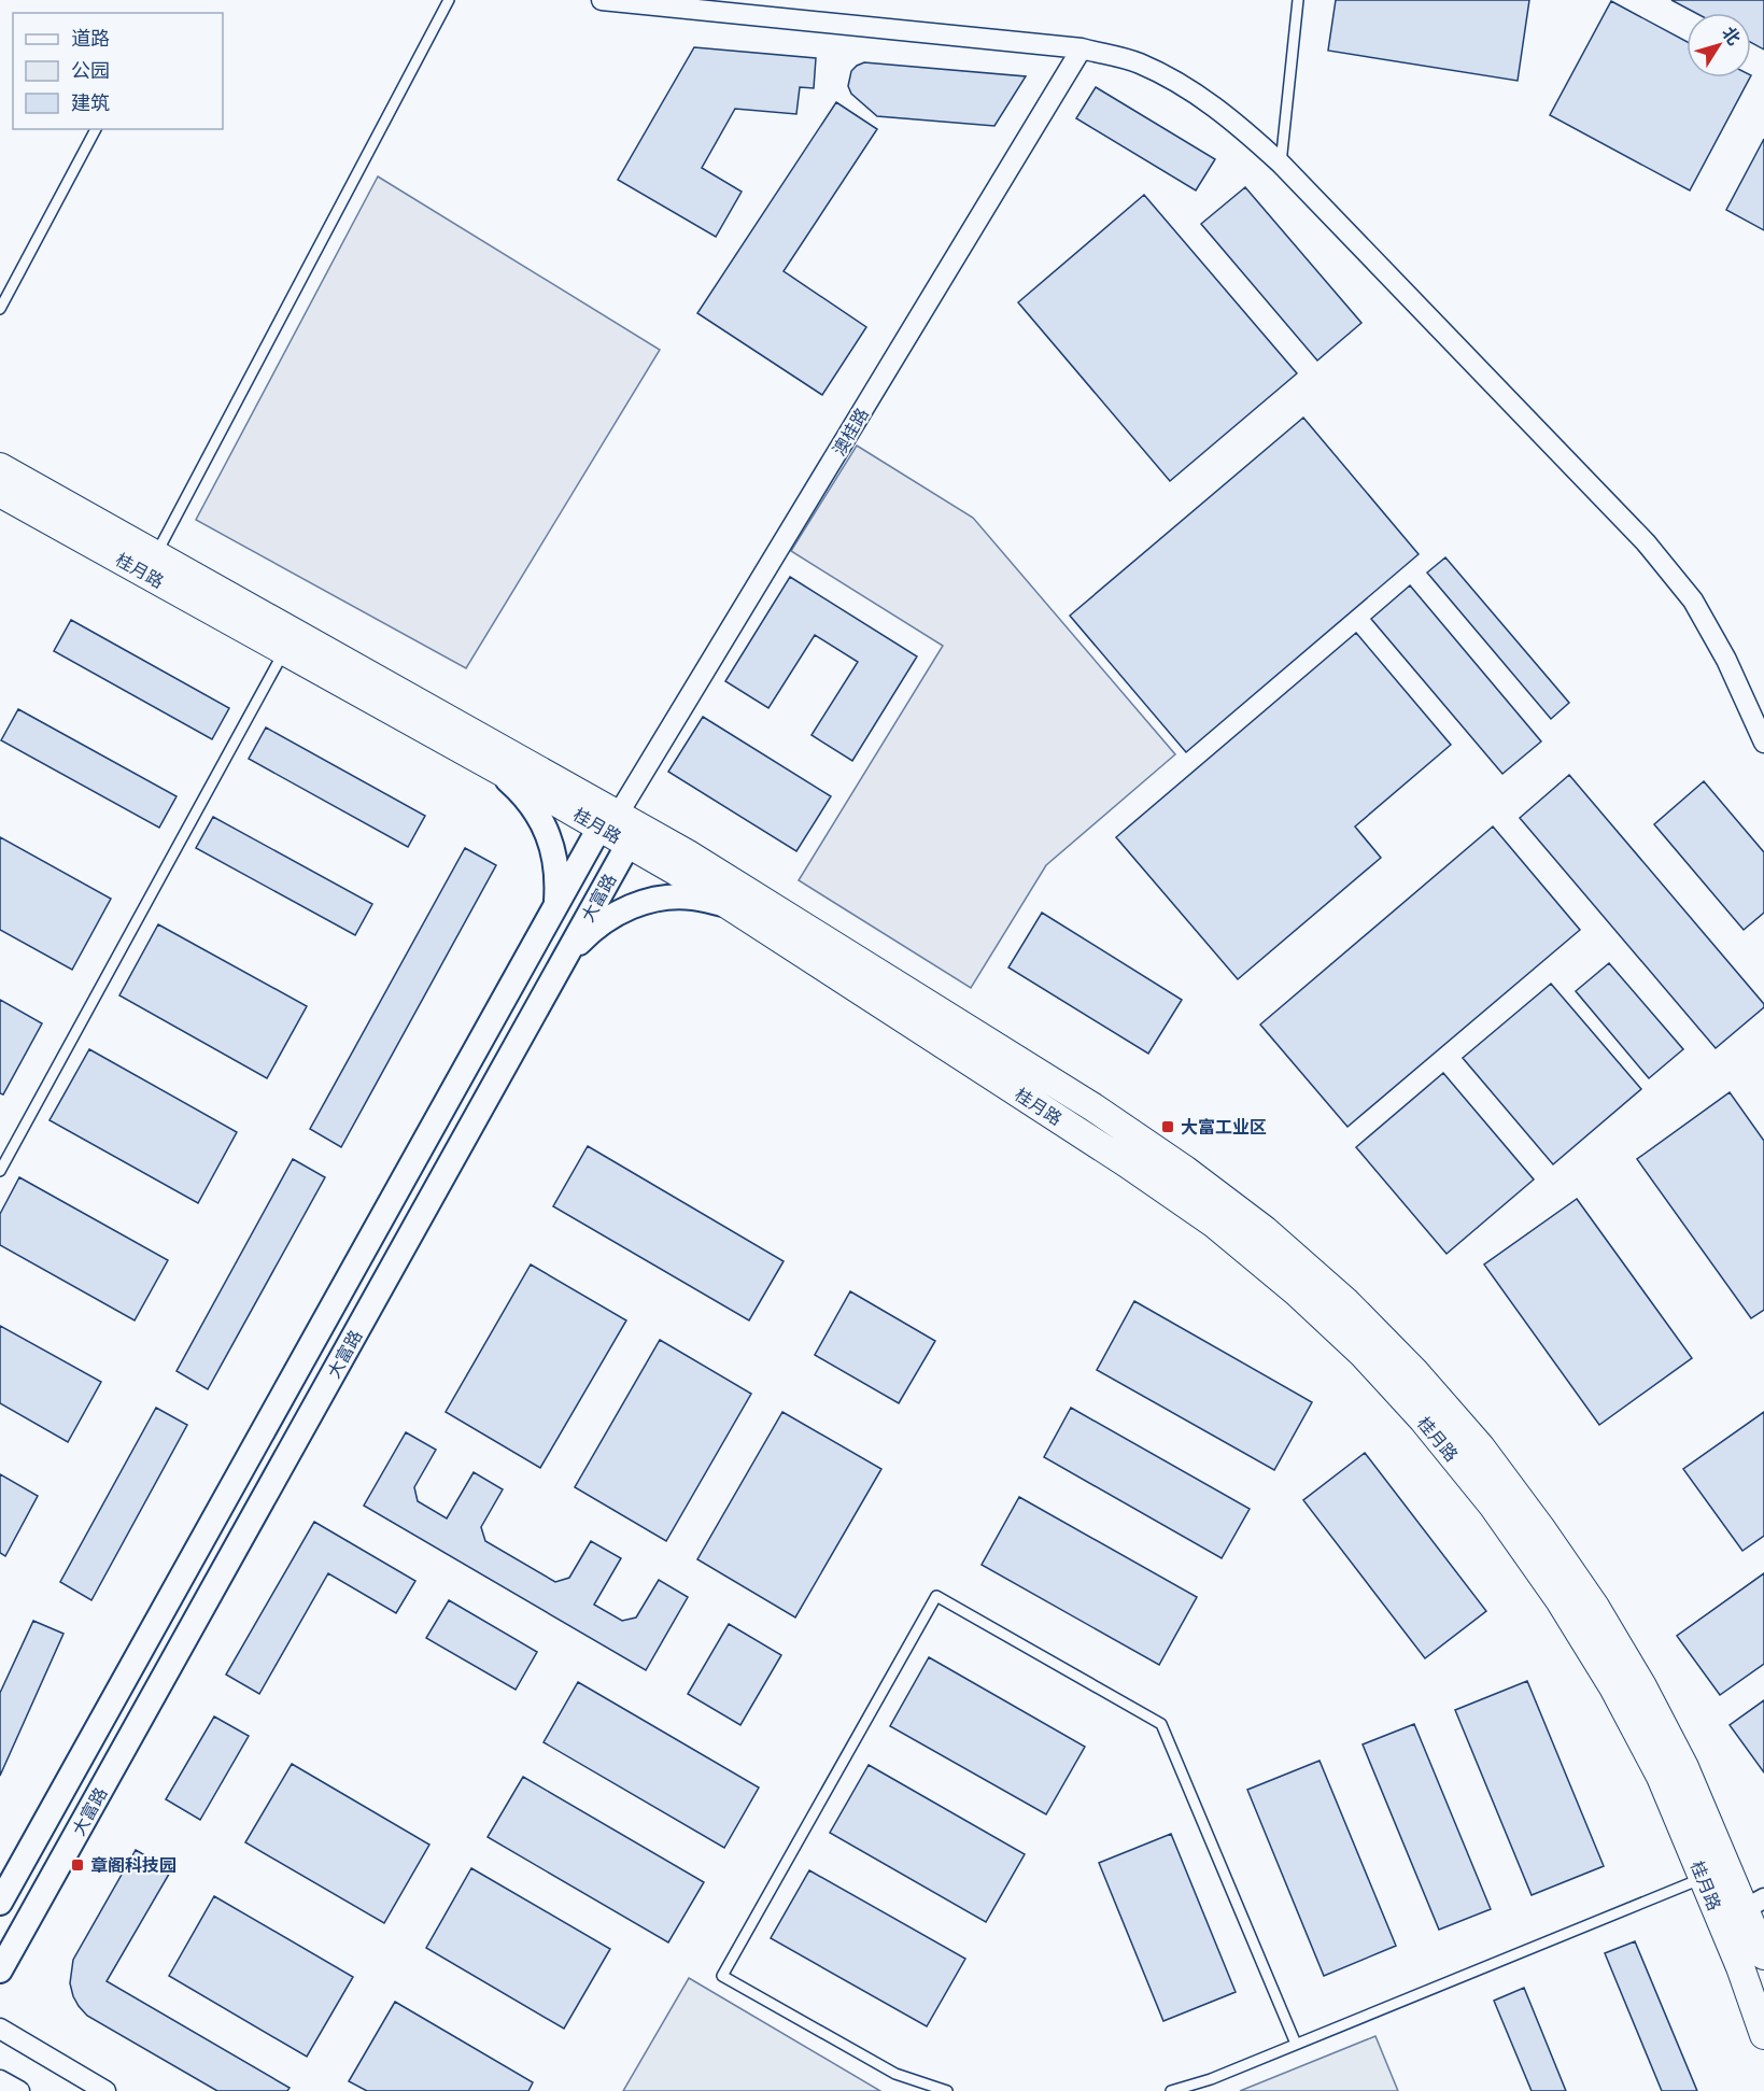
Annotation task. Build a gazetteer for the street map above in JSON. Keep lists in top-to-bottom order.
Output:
{
  "streets": {
    "main road": ["桂月路"],
    "street": ["澳桂路", "大富路"]
  },
  "crossings": [
    ["澳桂路", "桂月路"],
    ["澳桂路", "大富路"],
    ["桂月路", "大富路"]
  ],
  "places": {
    "transit": ["大富工业区", "章阁科技园"]
  },
  "legend": ["道路", "公园", "建筑"],
  "north": "top right"
}
